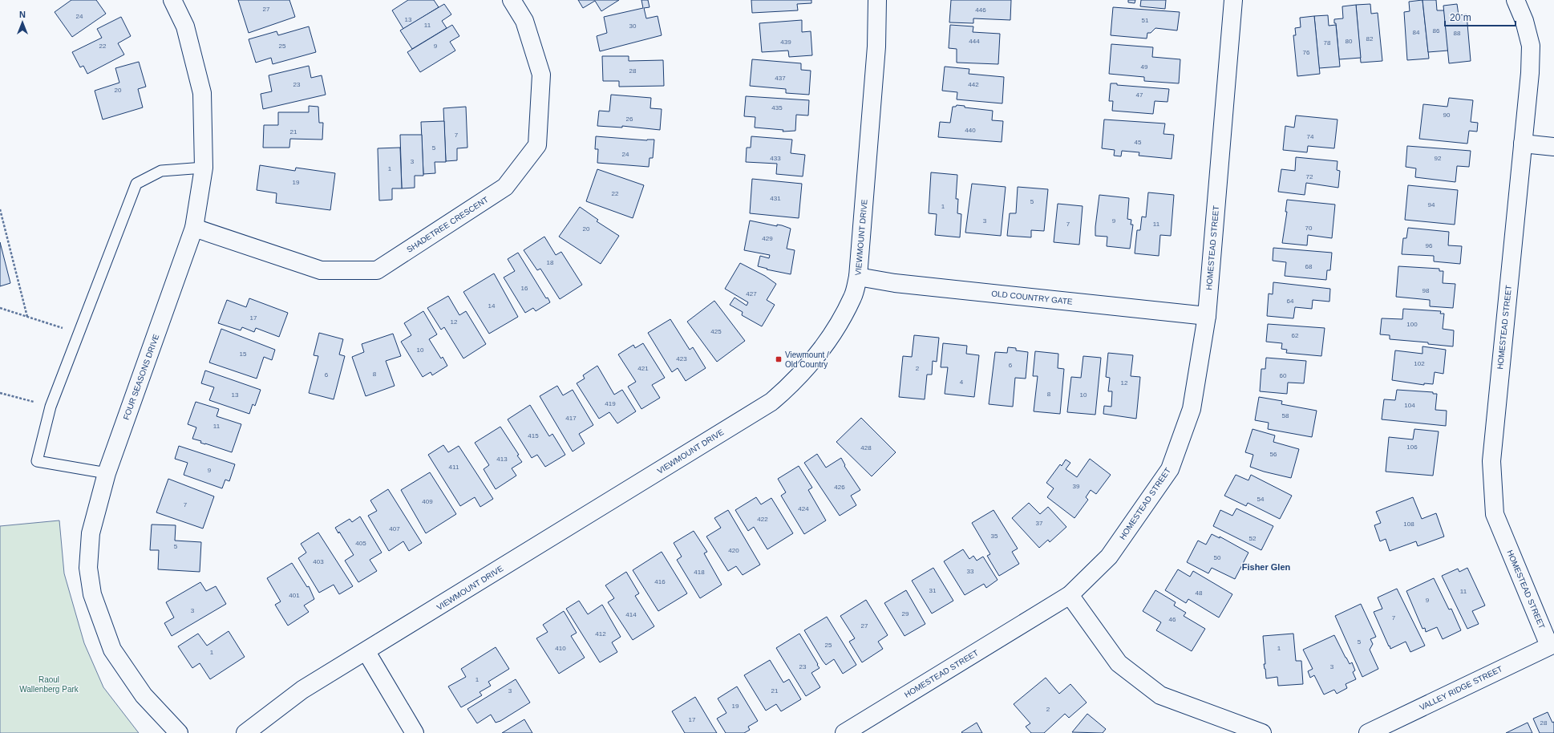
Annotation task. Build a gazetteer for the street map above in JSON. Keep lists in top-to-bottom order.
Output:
{
  "streets": {
    "street": [
      "SHADETREE CRESCENT",
      "VIEWMOUNT DRIVE",
      "HOMESTEAD STREET",
      "OLD COUNTRY GATE",
      "FOUR SEASONS DRIVE",
      "VALLEY RIDGE STREET"
    ]
  },
  "crossings": [
    ["SHADETREE CRESCENT", "FOUR SEASONS DRIVE"],
    ["VIEWMOUNT DRIVE", "OLD COUNTRY GATE"],
    ["HOMESTEAD STREET", "OLD COUNTRY GATE"],
    ["HOMESTEAD STREET", "VALLEY RIDGE STREET"]
  ],
  "districts": ["Fisher Glen"],
  "parks": ["Raoul Wallenberg Park"],
  "places": {
    "transit": ["Viewmount / Old Country"]
  },
  "house_numbers": [
    "27",
    "446",
    "24",
    "13",
    "51",
    "11",
    "30",
    "86",
    "84",
    "88",
    "82",
    "444",
    "80",
    "439",
    "78",
    "22",
    "25",
    "9",
    "76",
    "49",
    "28",
    "437",
    "23",
    "442",
    "20",
    "47",
    "435",
    "90",
    "26",
    "440",
    "21",
    "7",
    "74",
    "45",
    "5",
    "24",
    "433",
    "92",
    "3",
    "1",
    "72",
    "19",
    "22",
    "431",
    "5",
    "94",
    "1",
    "3",
    "9",
    "7",
    "11",
    "70",
    "20",
    "429",
    "96",
    "18",
    "68",
    "16",
    "98",
    "427",
    "64",
    "14",
    "17",
    "12",
    "100",
    "425",
    "62",
    "10",
    "15",
    "423",
    "102",
    "6",
    "421",
    "2",
    "8",
    "6",
    "60",
    "4",
    "12",
    "8",
    "13",
    "10",
    "419",
    "104",
    "58",
    "417",
    "11",
    "415",
    "106",
    "428",
    "56",
    "413",
    "411",
    "9",
    "39",
    "426",
    "54",
    "409",
    "7",
    "424",
    "422",
    "37",
    "108",
    "407",
    "35",
    "52",
    "405",
    "5",
    "420",
    "50",
    "403",
    "33",
    "418",
    "416",
    "31",
    "11",
    "48",
    "401",
    "9",
    "3",
    "29",
    "414",
    "7",
    "46",
    "27",
    "412",
    "5",
    "25",
    "410",
    "1",
    "1",
    "23",
    "3",
    "1",
    "3",
    "21",
    "19",
    "2",
    "17",
    "28"
  ],
  "scale_bar": "20 m",
  "north": "top"
}
